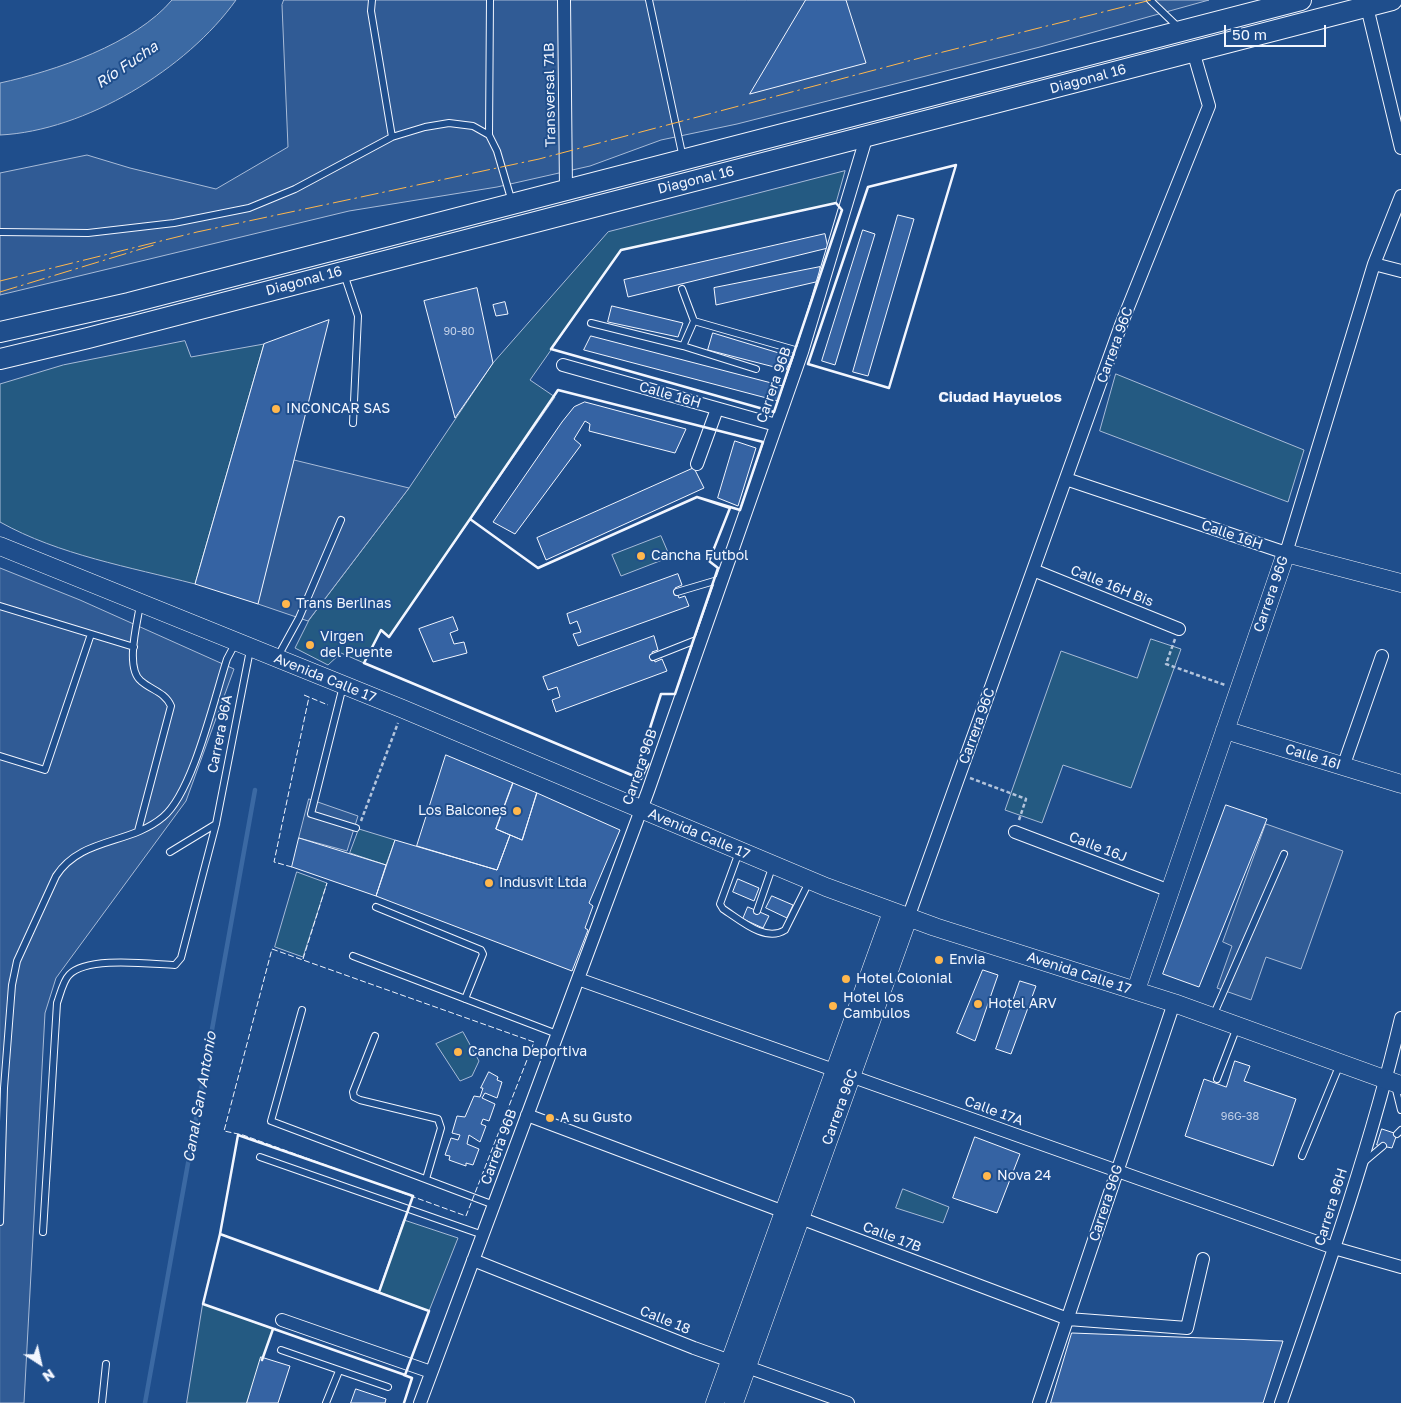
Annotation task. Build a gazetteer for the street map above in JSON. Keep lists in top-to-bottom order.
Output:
{
  "streets": {
    "main road": ["Diagonal 16"],
    "street": [
      "Transversal 71B",
      "Carrera 96C",
      "Carrera 96B",
      "Calle 16H",
      "Calle 16H Bis",
      "Carrera 96G",
      "Avenida Calle 17",
      "Calle 16I",
      "Calle 16J",
      "Calle 17A",
      "Carrera 96H",
      "Calle 17B",
      "Calle 18"
    ],
    "lane": ["Carrera 96A"]
  },
  "crossings": [
    ["Diagonal 16", "Transversal 71B"],
    ["Diagonal 16", "Carrera 96C"],
    ["Diagonal 16", "Carrera 96B"],
    ["Carrera 96C", "Calle 16H"],
    ["Carrera 96C", "Calle 16H Bis"],
    ["Carrera 96C", "Avenida Calle 17"],
    ["Carrera 96C", "Calle 17A"],
    ["Carrera 96C", "Calle 17B"],
    ["Carrera 96C", "Calle 18"],
    ["Carrera 96B", "Calle 16H"],
    ["Carrera 96B", "Avenida Calle 17"],
    ["Carrera 96B", "Calle 17A"],
    ["Carrera 96B", "Calle 17B"],
    ["Carrera 96B", "Calle 18"],
    ["Calle 16H", "Carrera 96G"],
    ["Carrera 96G", "Avenida Calle 17"],
    ["Carrera 96G", "Calle 16I"],
    ["Carrera 96G", "Calle 16J"],
    ["Carrera 96G", "Calle 17A"],
    ["Carrera 96G", "Calle 17B"],
    ["Avenida Calle 17", "Carrera 96A"],
    ["Avenida Calle 17", "Carrera 96H"],
    ["Calle 17A", "Carrera 96H"]
  ],
  "districts": ["Ciudad Hayuelos"],
  "water": ["Río Fucha", "Canal San Antonio"],
  "places": [
    "INCONCAR SAS",
    "Cancha Futbol",
    "Trans Berlinas",
    "Virgen del Puente",
    "Los Balcones",
    "Indusvit Ltda",
    "Envia",
    "Hotel Colonial",
    "Hotel ARV",
    "Hotel los Cambulos",
    "Cancha Deportiva",
    "A su Gusto",
    "Nova 24"
  ],
  "house_numbers": ["90-80", "96G-38"],
  "scale_bar": "50 m",
  "north": "bottom right"
}
